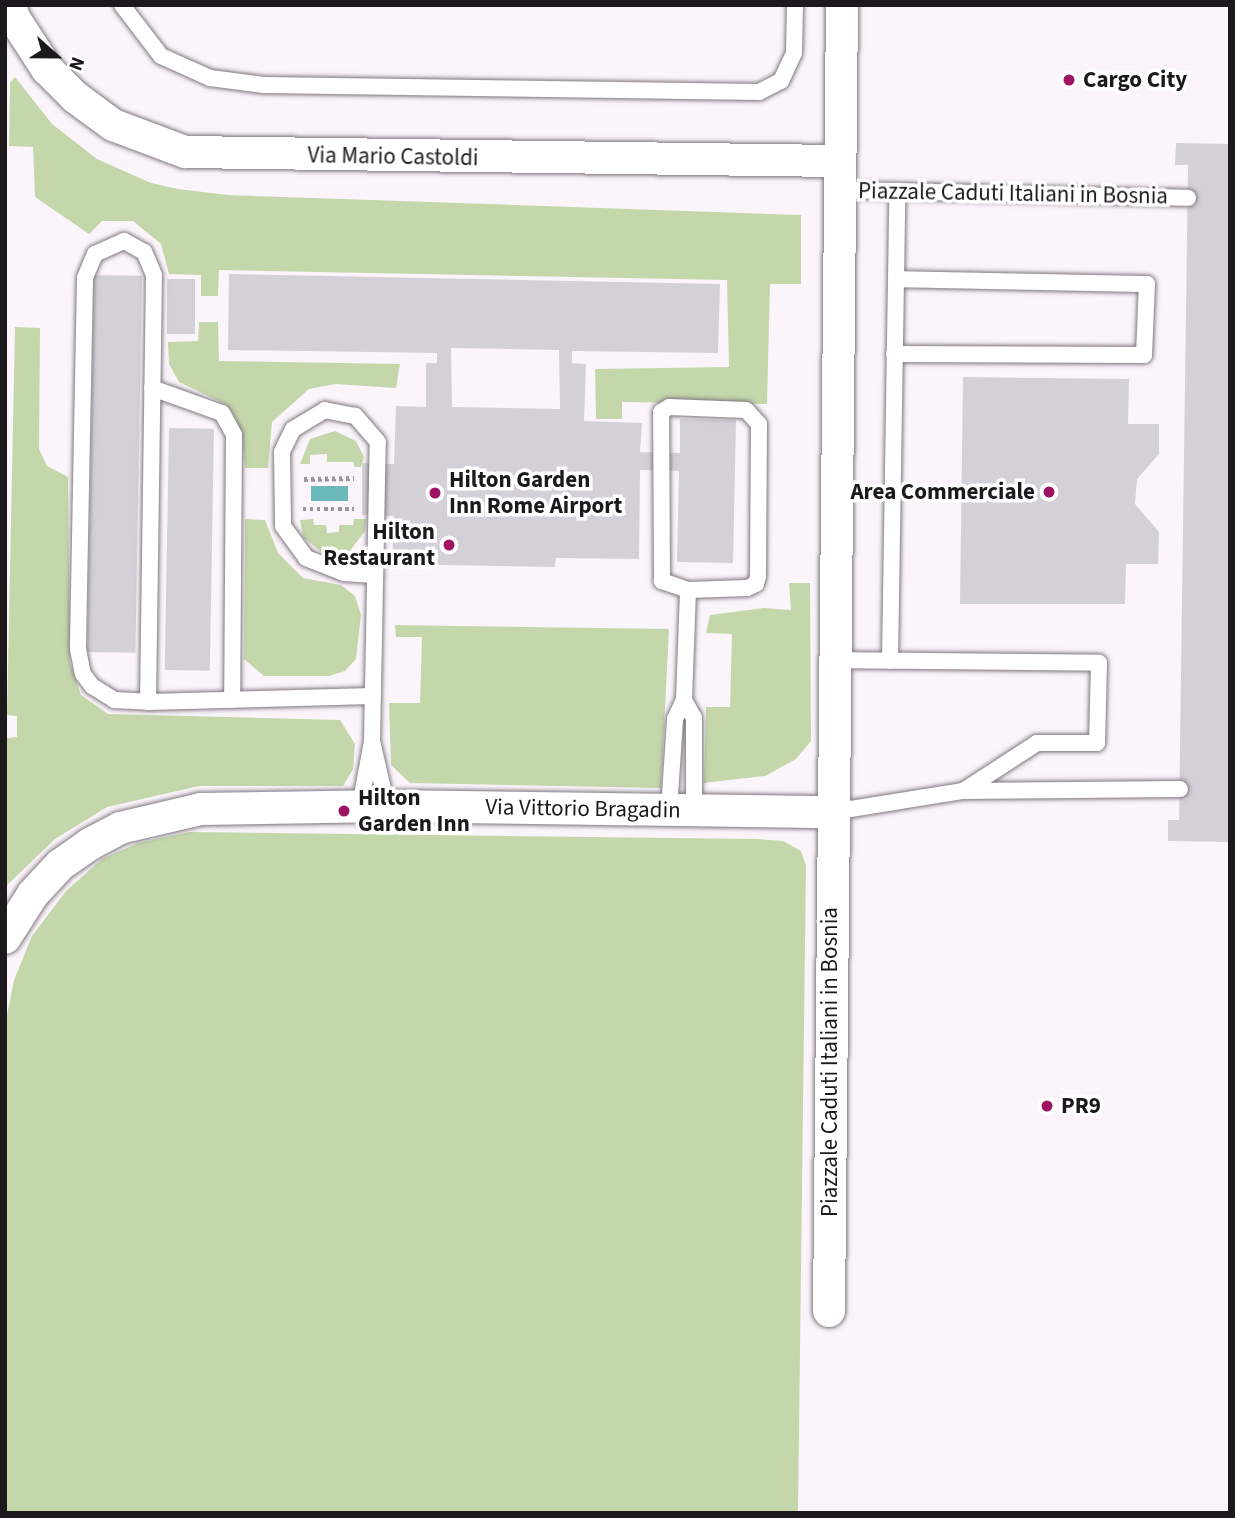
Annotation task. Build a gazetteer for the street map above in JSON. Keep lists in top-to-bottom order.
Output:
{
  "streets": {
    "street": ["Via Mario Castoldi", "Piazzale Caduti Italiani in Bosnia", "Via Vittorio Bragadin"]
  },
  "crossings": [
    ["Via Mario Castoldi", "Piazzale Caduti Italiani in Bosnia"],
    ["Piazzale Caduti Italiani in Bosnia", "Via Vittorio Bragadin"]
  ],
  "places": [
    "Cargo City",
    "Area Commerciale",
    "Hilton Garden Inn Rome Airport",
    "Hilton Restaurant",
    "Hilton Garden Inn",
    "PR9"
  ],
  "north": "right"
}
